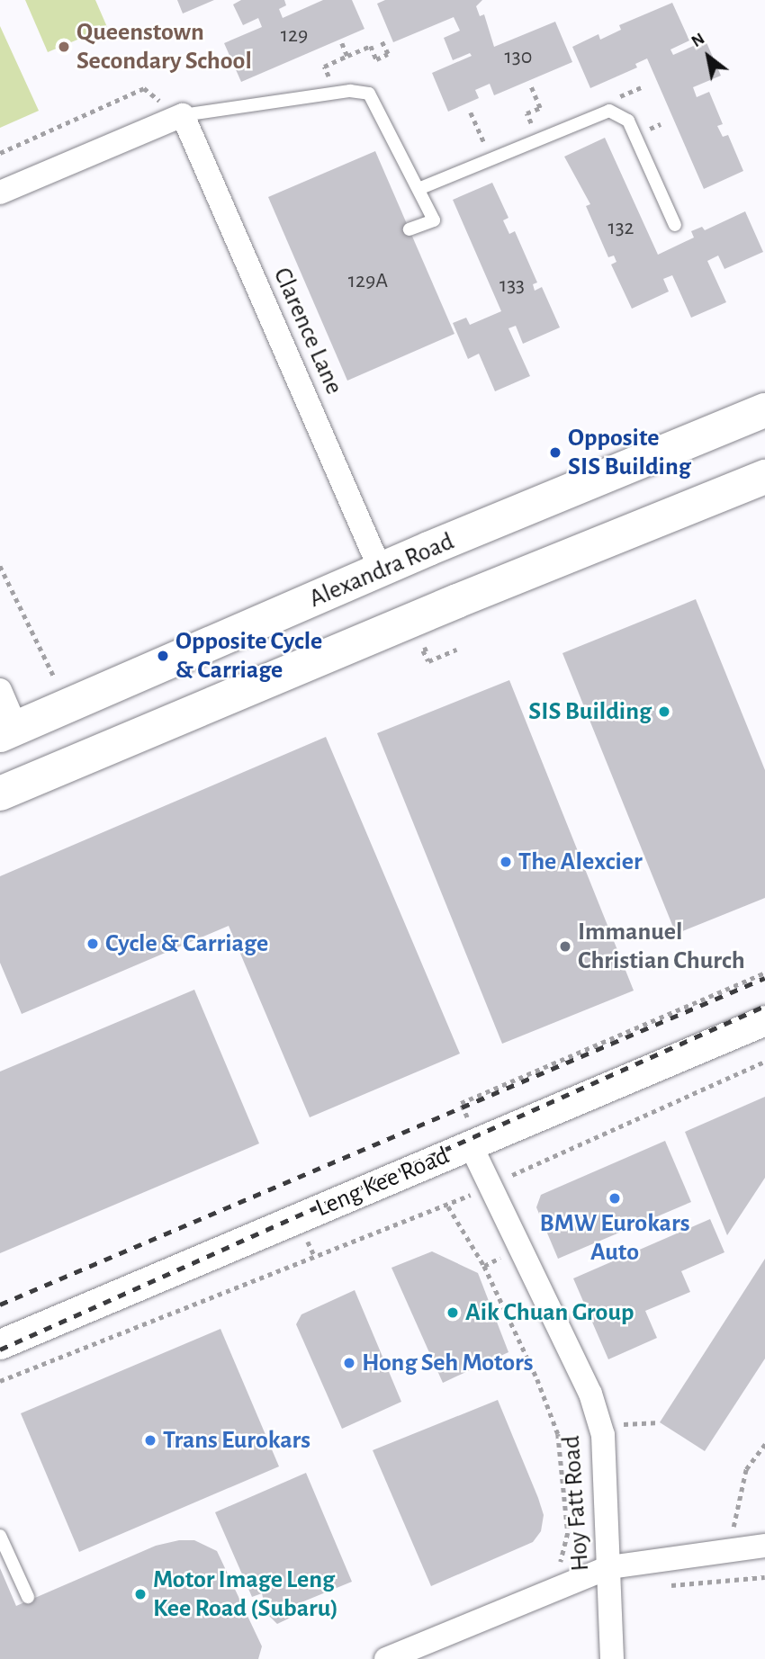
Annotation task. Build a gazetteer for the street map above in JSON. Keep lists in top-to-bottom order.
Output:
{
  "streets": {
    "main road": ["Alexandra Road"],
    "street": ["Clarence Lane", "Leng Kee Road", "Hoy Fatt Road"]
  },
  "crossings": [
    ["Clarence Lane", "Alexandra Road"],
    ["Leng Kee Road", "Hoy Fatt Road"]
  ],
  "places": [
    "Queenstown Secondary School",
    "Opposite SIS Building",
    "Opposite Cycle & Carriage",
    "SIS Building",
    "The Alexcier",
    "Cycle & Carriage",
    "Immanuel Christian Church",
    "BMW Eurokars Auto",
    "Aik Chuan Group",
    "Hong Seh Motors",
    "Trans Eurokars",
    "Motor Image Leng Kee Road (Subaru)"
  ],
  "house_numbers": [
    "129",
    "130",
    "132",
    "129A",
    "133"
  ],
  "north": "top left"
}
